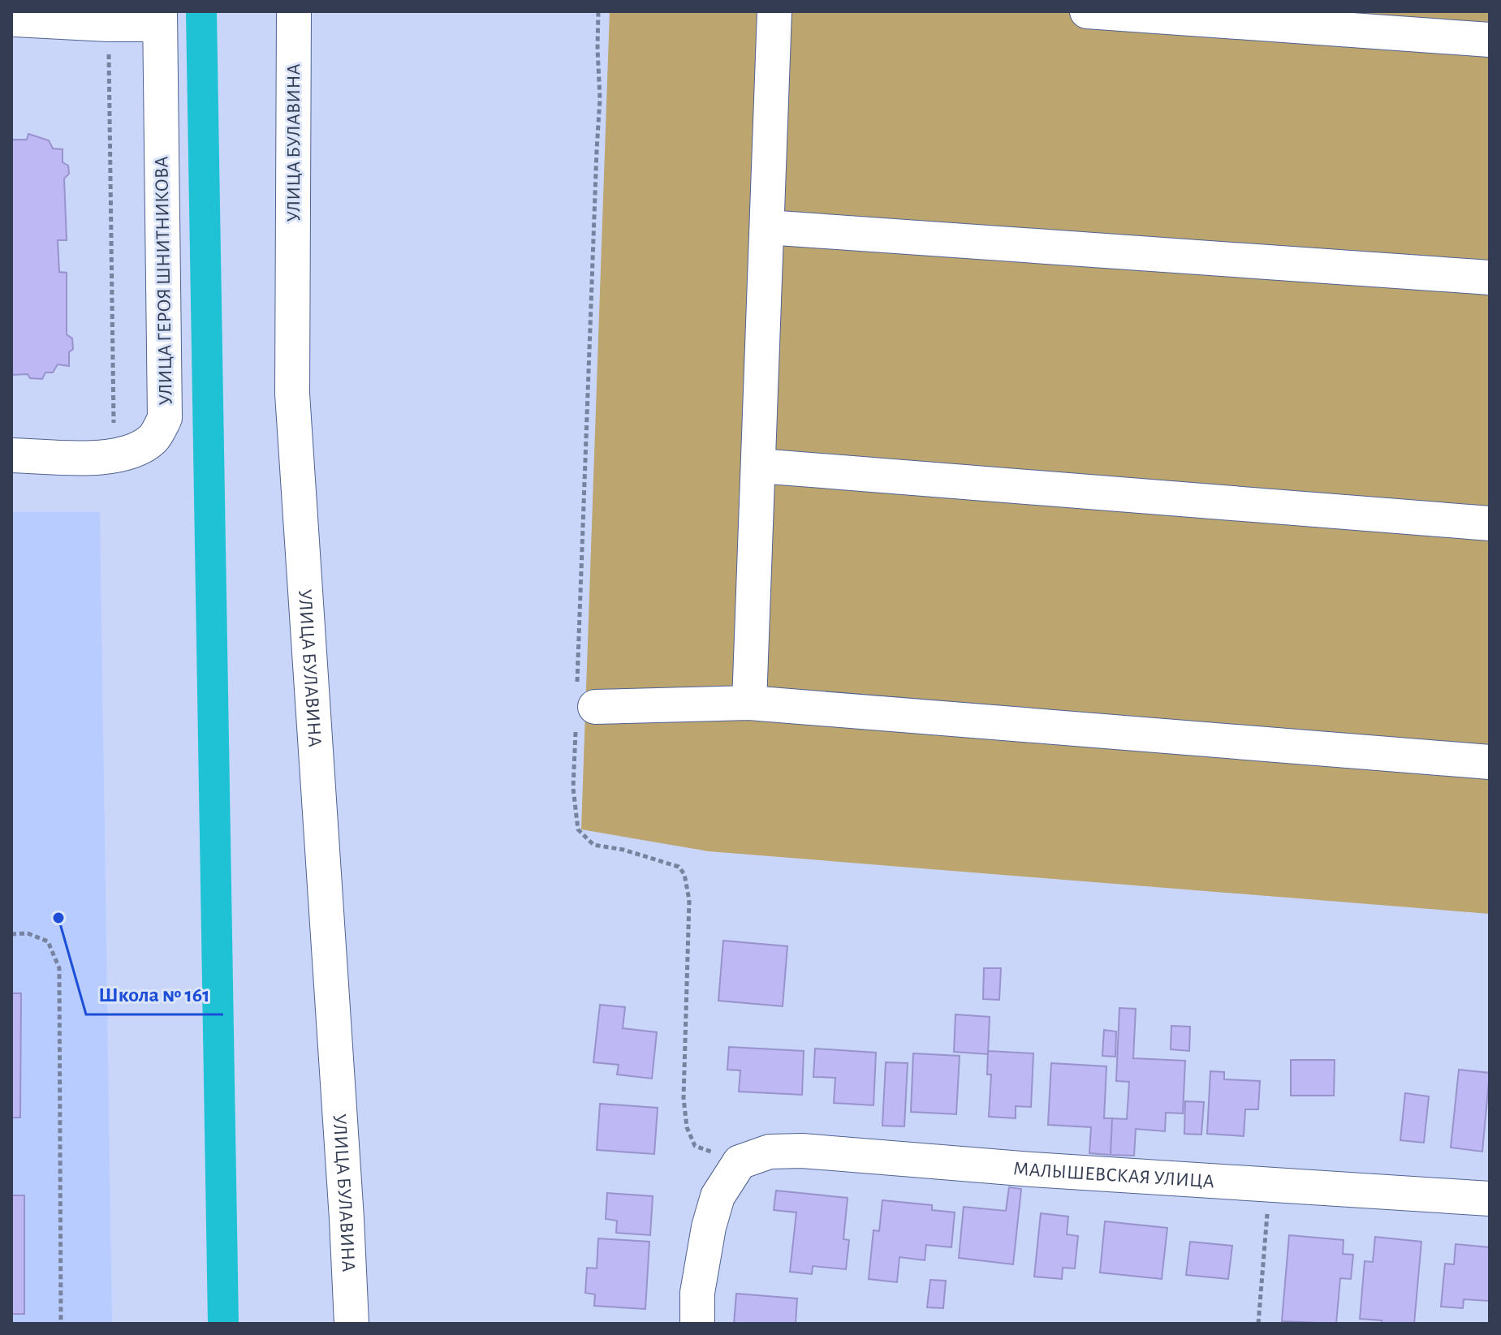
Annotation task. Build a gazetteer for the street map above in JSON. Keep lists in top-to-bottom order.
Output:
{
  "streets": {
    "street": ["УЛИЦА БУЛАВИНА", "УЛИЦА ГЕРОЯ ШНИТНИКОВА", "МАЛЫШЕВСКАЯ УЛИЦА"]
  },
  "places": ["Школа № 161"]
}
